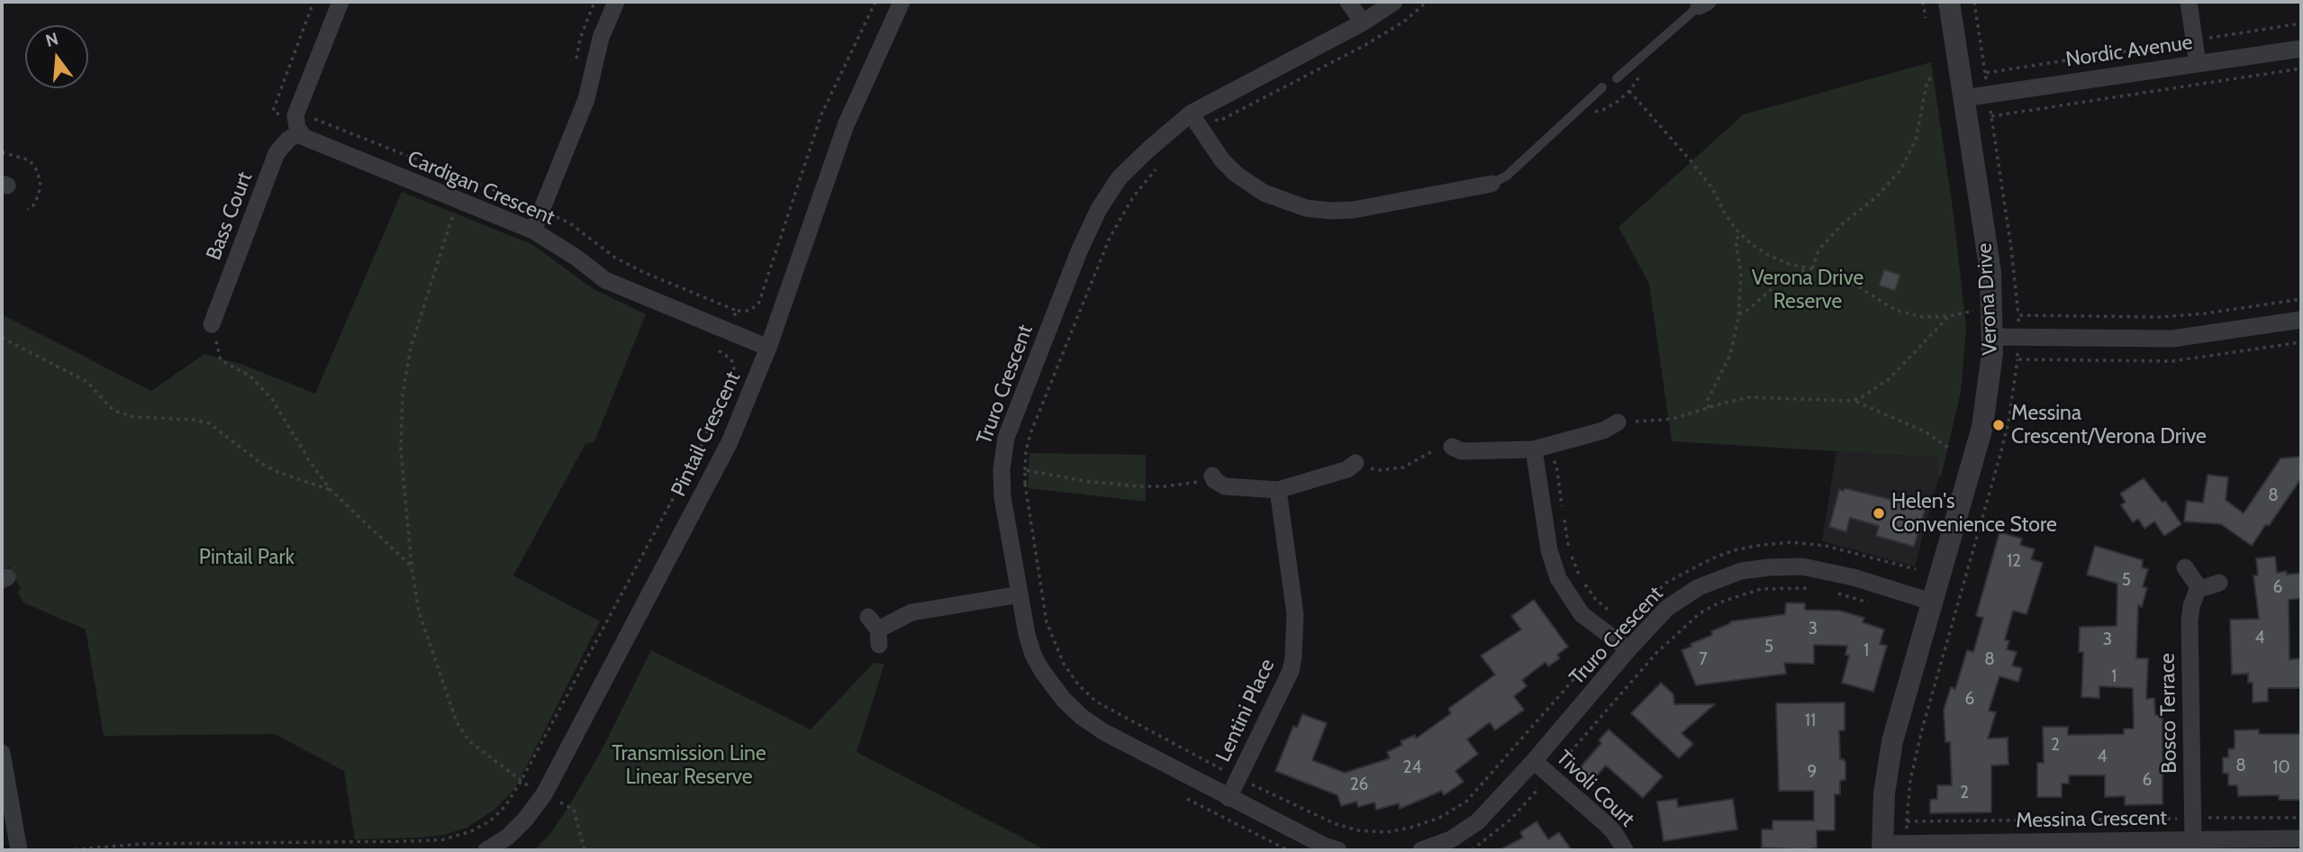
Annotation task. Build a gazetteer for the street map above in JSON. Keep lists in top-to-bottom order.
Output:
{
  "streets": {
    "street": [
      "Nordic Avenue",
      "Cardigan Crescent",
      "Bass Court",
      "Verona Drive",
      "Truro Crescent",
      "Pintail Crescent",
      "Lentini Place",
      "Bosco Terrace",
      "Tivoli Court",
      "Messina Crescent"
    ]
  },
  "crossings": [
    ["Nordic Avenue", "Verona Drive"],
    ["Cardigan Crescent", "Bass Court"],
    ["Cardigan Crescent", "Pintail Crescent"],
    ["Verona Drive", "Truro Crescent"],
    ["Verona Drive", "Messina Crescent"],
    ["Truro Crescent", "Lentini Place"],
    ["Truro Crescent", "Tivoli Court"],
    ["Bosco Terrace", "Messina Crescent"]
  ],
  "parks": ["Verona Drive Reserve", "Pintail Park", "Transmission Line Linear Reserve"],
  "places": ["Messina Crescent/Verona Drive", "Helen's Convenience Store"],
  "house_numbers": [
    "8",
    "12",
    "5",
    "6",
    "3",
    "4",
    "3",
    "5",
    "1",
    "7",
    "8",
    "1",
    "6",
    "11",
    "2",
    "4",
    "8",
    "24",
    "10",
    "9",
    "6",
    "26",
    "2"
  ],
  "north": "top"
}
